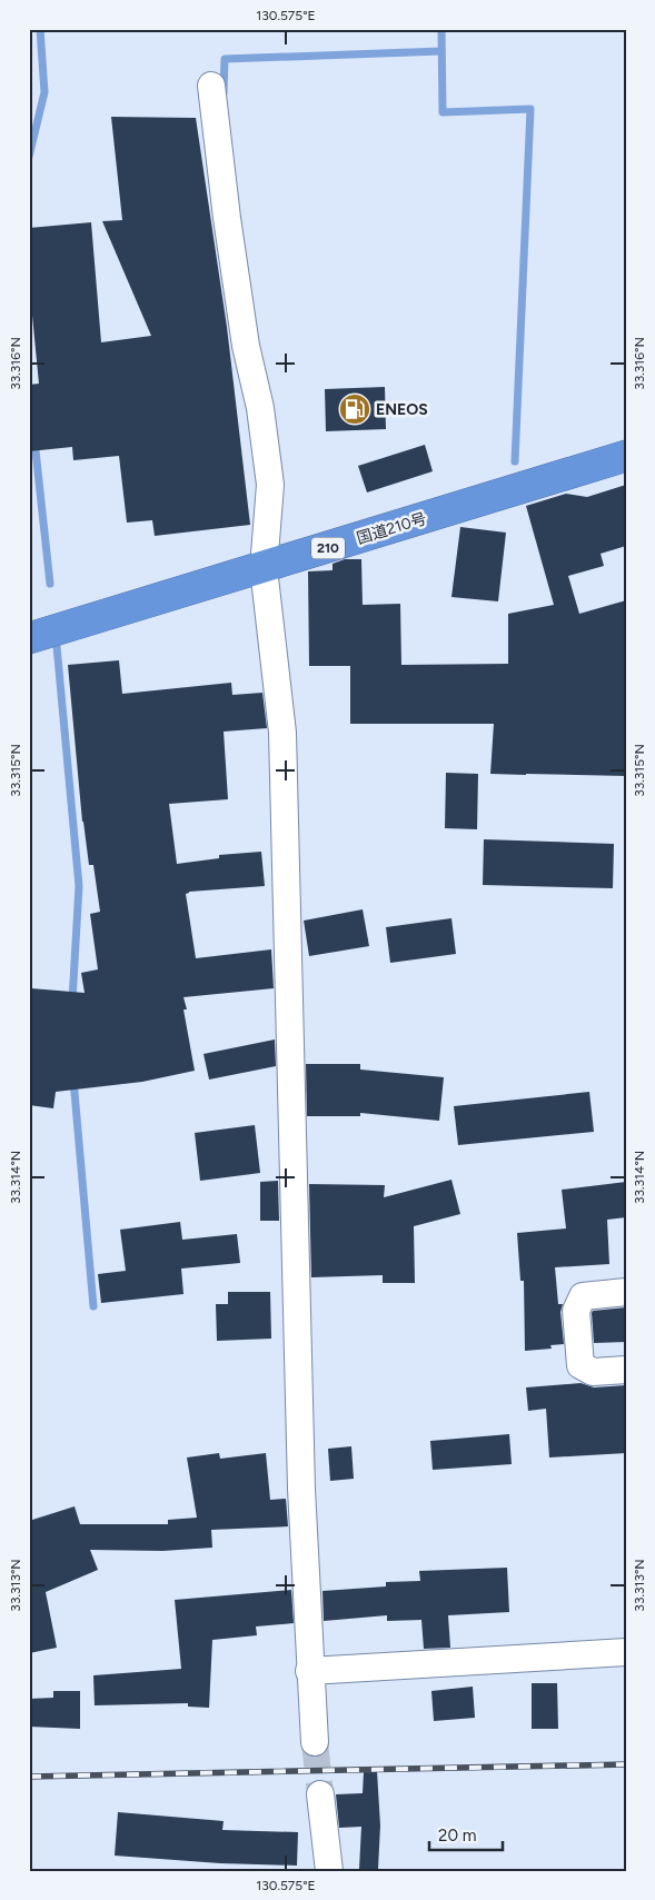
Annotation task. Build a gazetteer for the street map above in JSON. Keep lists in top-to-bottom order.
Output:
{
  "streets": {
    "highway": ["国道210号", "210"]
  },
  "places": {
    "fuel station": ["ENEOS"]
  },
  "scale_bar": "20 m",
  "coordinates": [
    "130.575°E",
    "33.316°N",
    "33.315°N",
    "33.314°N",
    "33.313°N"
  ]
}
